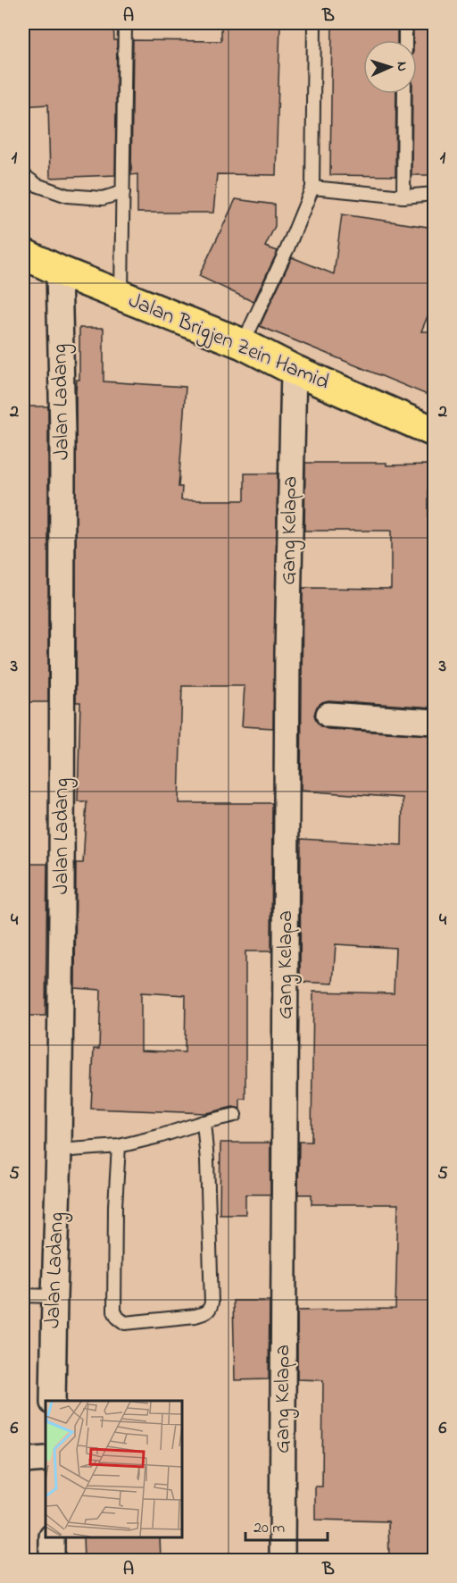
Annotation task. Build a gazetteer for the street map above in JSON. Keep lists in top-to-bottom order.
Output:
{
  "streets": {
    "main road": ["Jalan Brigjen Zein Hamid"],
    "street": ["Jalan Ladang", "Gang Kelapa"]
  },
  "crossings": [
    ["Jalan Brigjen Zein Hamid", "Jalan Ladang"],
    ["Jalan Brigjen Zein Hamid", "Gang Kelapa"]
  ],
  "scale_bar": "20 m",
  "north": "right",
  "grid": {
    "columns": ["A", "B"],
    "rows": [
      "1",
      "2",
      "3",
      "4",
      "5",
      "6"
    ]
  }
}
